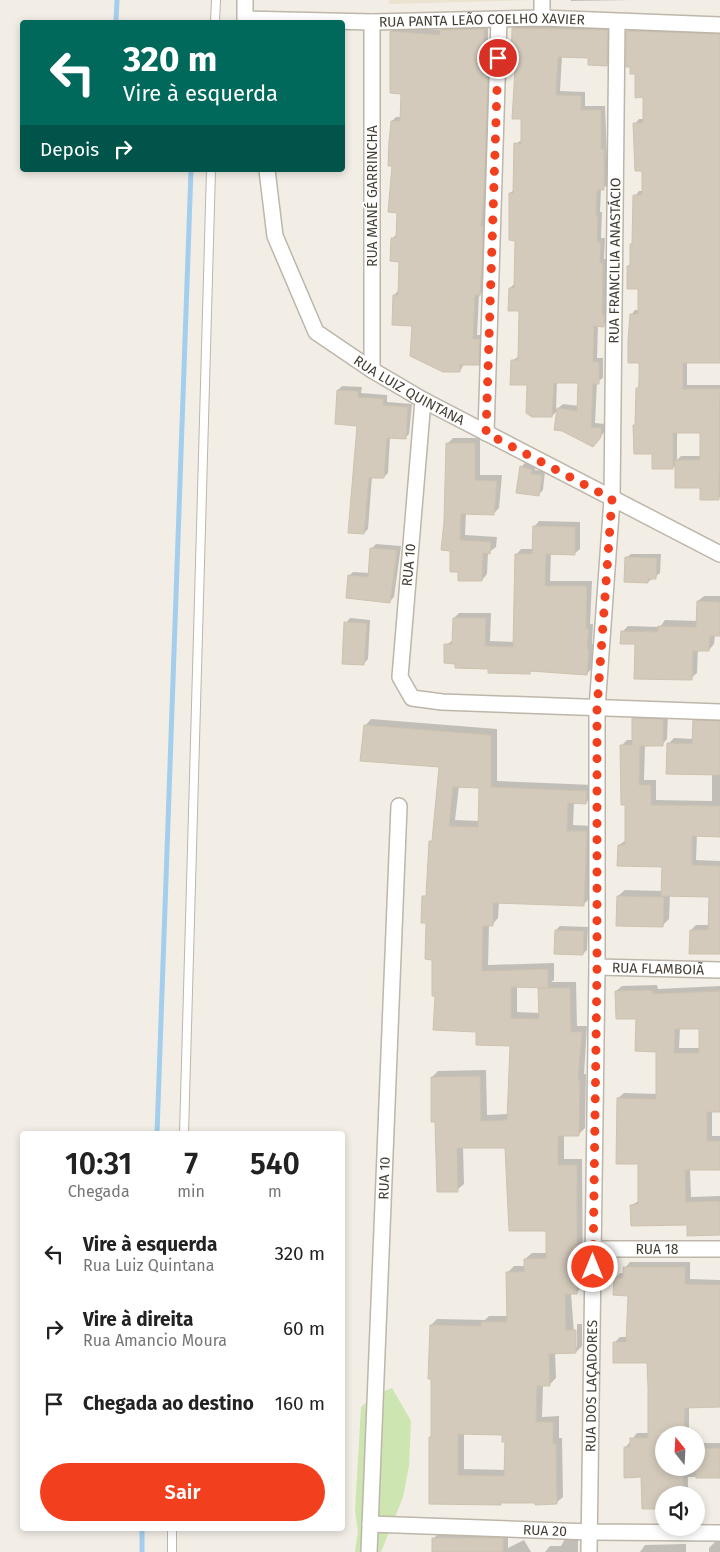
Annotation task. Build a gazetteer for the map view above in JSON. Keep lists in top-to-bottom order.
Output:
{
  "streets": {
    "street": [
      "RUA PANTA LEÃO COELHO XAVIER",
      "RUA MANÉ GARRINCHA",
      "RUA FRANCILIA ANASTÁCIO",
      "RUA LUIZ QUINTANA",
      "RUA 10",
      "RUA FLAMBOIÃ",
      "RUA 18",
      "RUA DOS LAÇADORES",
      "RUA 20"
    ]
  },
  "crossings": [
    ["RUA PANTA LEÃO COELHO XAVIER", "RUA MANÉ GARRINCHA"],
    ["RUA PANTA LEÃO COELHO XAVIER", "RUA FRANCILIA ANASTÁCIO"],
    ["RUA MANÉ GARRINCHA", "RUA LUIZ QUINTANA"],
    ["RUA FRANCILIA ANASTÁCIO", "RUA LUIZ QUINTANA"],
    ["RUA FRANCILIA ANASTÁCIO", "RUA DOS LAÇADORES"],
    ["RUA LUIZ QUINTANA", "RUA 10"],
    ["RUA LUIZ QUINTANA", "RUA DOS LAÇADORES"],
    ["RUA 10", "RUA DOS LAÇADORES"],
    ["RUA 10", "RUA 20"],
    ["RUA FLAMBOIÃ", "RUA DOS LAÇADORES"],
    ["RUA 18", "RUA DOS LAÇADORES"],
    ["RUA DOS LAÇADORES", "RUA 20"]
  ],
  "north": "top",
  "page": {
    "turn": ["320 m", "Vire à esquerda"],
    "then": "Depois",
    "eta": [
      "10:31",
      "Chegada",
      "7",
      "min",
      "540",
      "m"
    ],
    "list": [
      {
        "name": "Vire à esquerda",
        "note": "Rua Luiz Quintana",
        "value": "320 m"
      },
      {
        "name": "Vire à direita",
        "note": "Rua Amancio Moura",
        "value": "60 m"
      },
      {
        "name": "Chegada ao destino",
        "value": "160 m"
      }
    ],
    "buttons": "Sair"
  }
}
